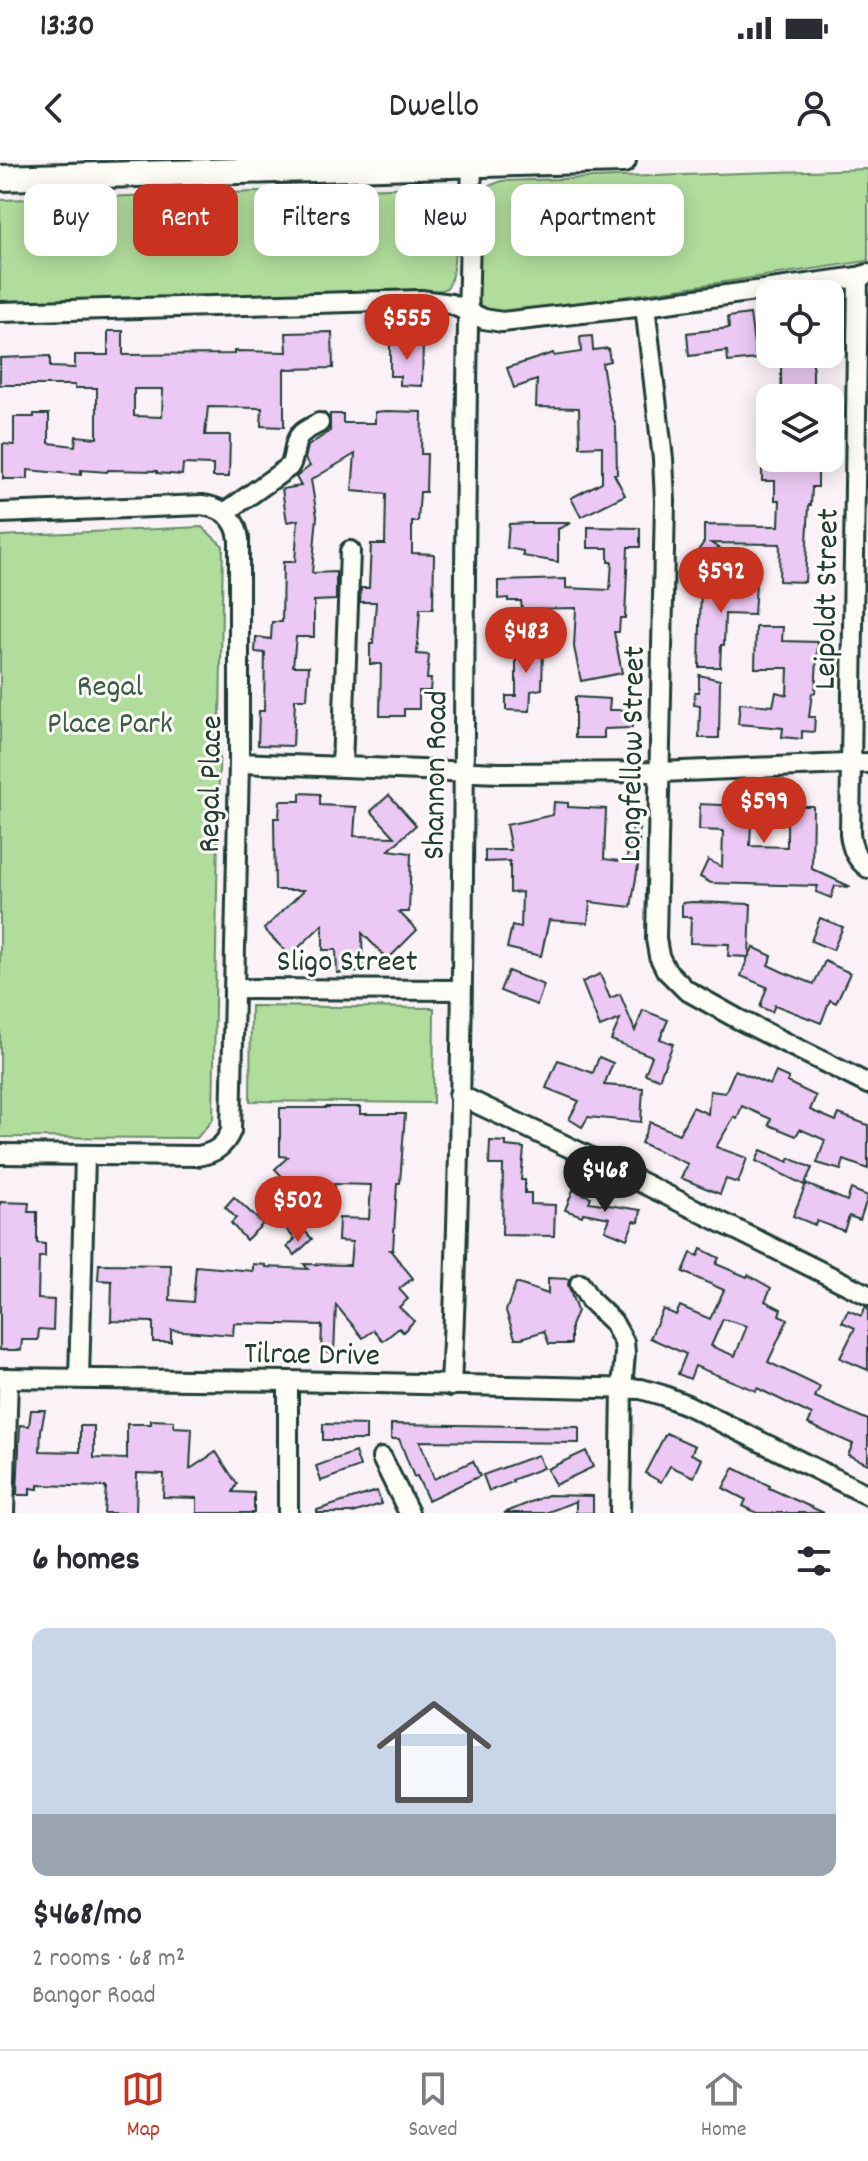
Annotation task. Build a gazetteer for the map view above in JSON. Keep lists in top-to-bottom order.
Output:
{
  "streets": {
    "street": [
      "Leipoldt Street",
      "Longfellow Street",
      "Shannon Road",
      "Regal Place",
      "Sligo Street",
      "Tilrae Drive"
    ]
  },
  "crossings": [
    ["Shannon Road", "Sligo Street"],
    ["Shannon Road", "Tilrae Drive"],
    ["Regal Place", "Sligo Street"]
  ],
  "parks": ["Regal Place Park"],
  "page": {
    "status": "13:30",
    "header": "Dwello",
    "chip": [
      "Buy",
      "Rent",
      "Filters",
      "New",
      "Apartment"
    ],
    "price": [
      "$555",
      "$592",
      "$483",
      "$599",
      "$468",
      "$502"
    ],
    "heading": "6 homes",
    "list": [
      {
        "name": "$468/mo",
        "note": "2 rooms · 68 m² · Bangor Road"
      }
    ],
    "tabs": ["Map", "Saved", "Home"]
  }
}
